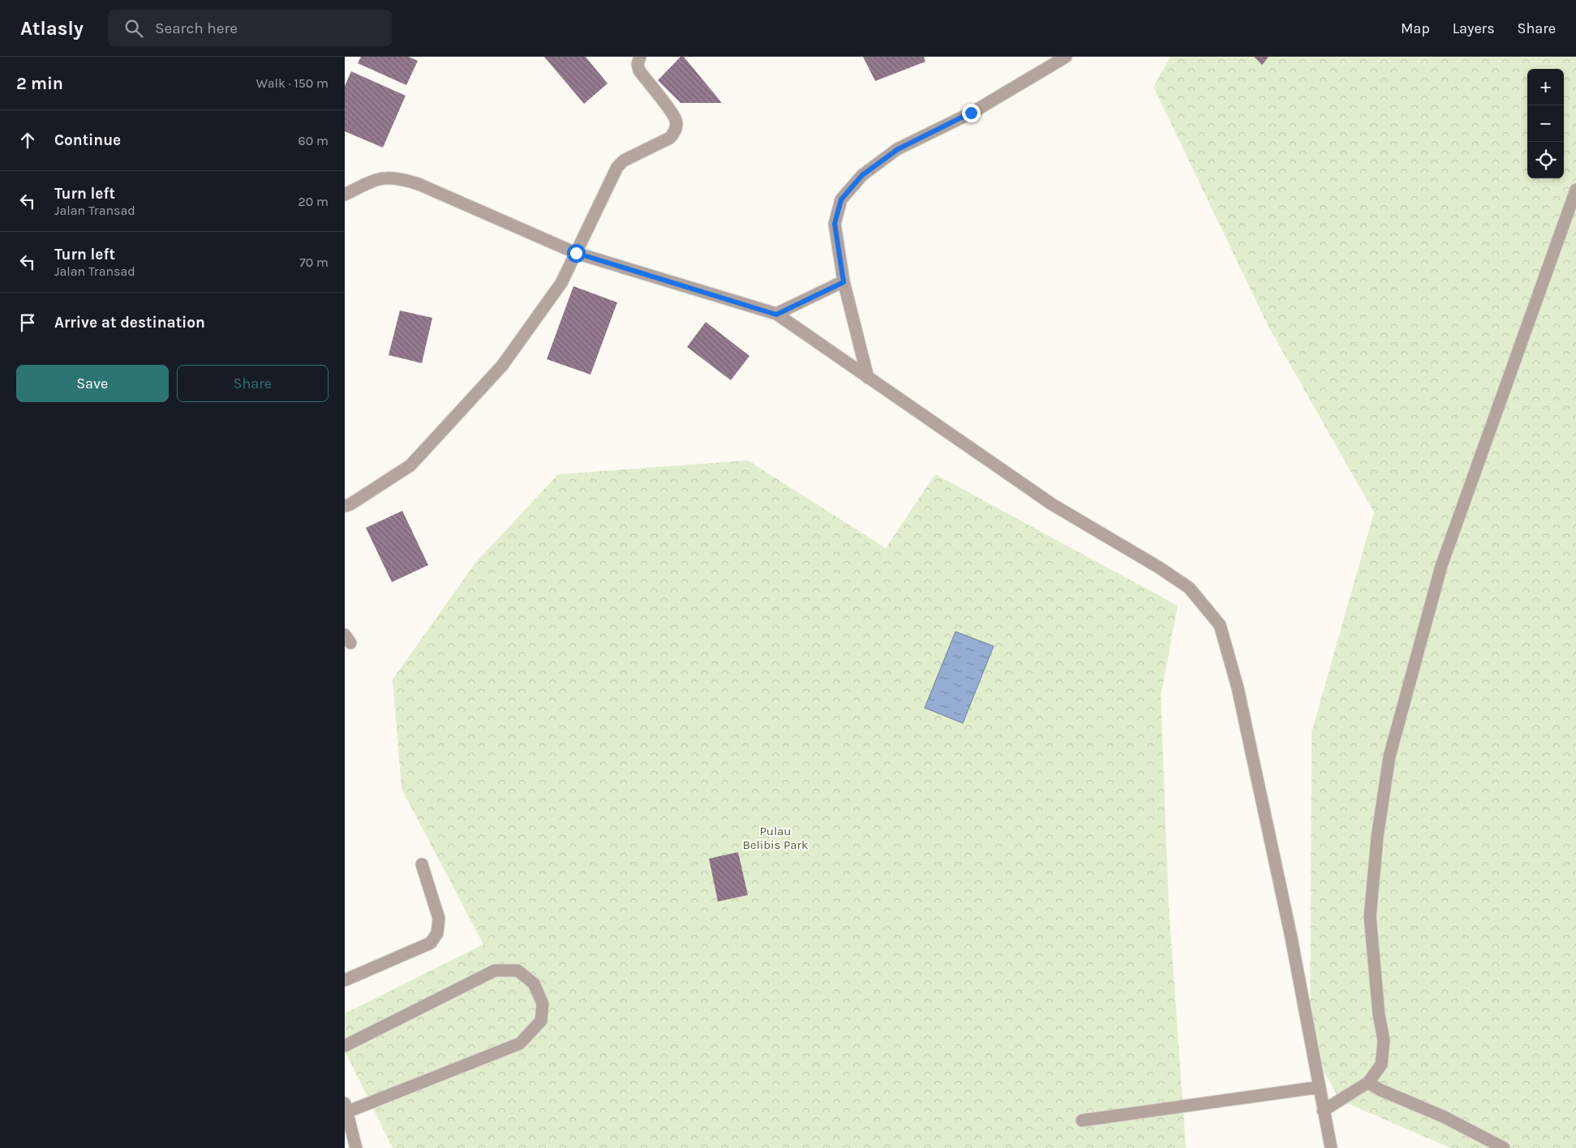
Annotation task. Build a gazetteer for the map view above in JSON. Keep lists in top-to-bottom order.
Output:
{
  "parks": ["Pulau Belibis Park"],
  "page": {
    "header": "Atlasly",
    "search": "Search here",
    "nav": ["Map", "Layers", "Share"],
    "heading": ["2 min", "Walk · 150 m"],
    "map_buttons": ["+", "−"],
    "list": [
      ["Continue", "60 m"],
      ["Turn left", "Jalan Transad", "20 m"],
      ["Turn left", "Jalan Transad", "70 m"],
      "Arrive at destination"
    ],
    "buttons": ["Save", "Share"]
  }
}
